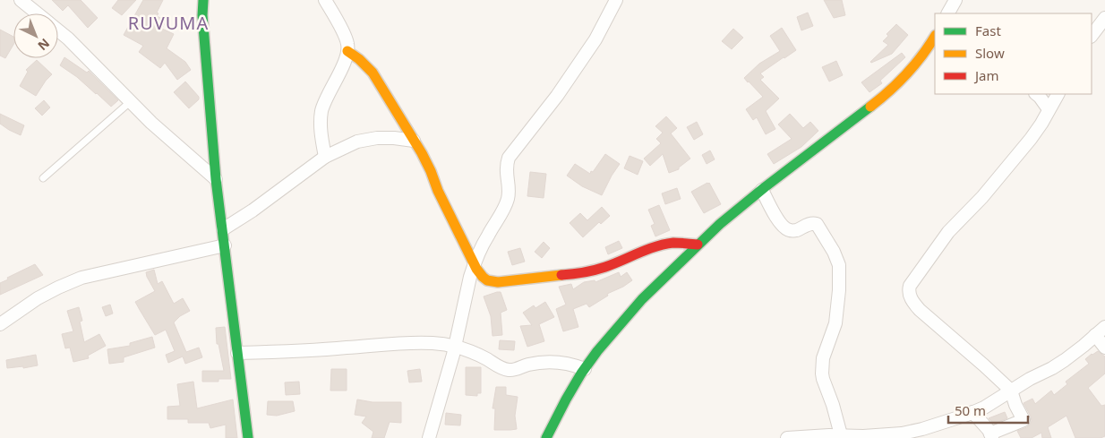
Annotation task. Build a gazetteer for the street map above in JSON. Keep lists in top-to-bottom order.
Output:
{
  "districts": ["RUVUMA"],
  "legend": ["Fast", "Slow", "Jam"],
  "scale_bar": "50 m",
  "north": "bottom right"
}
